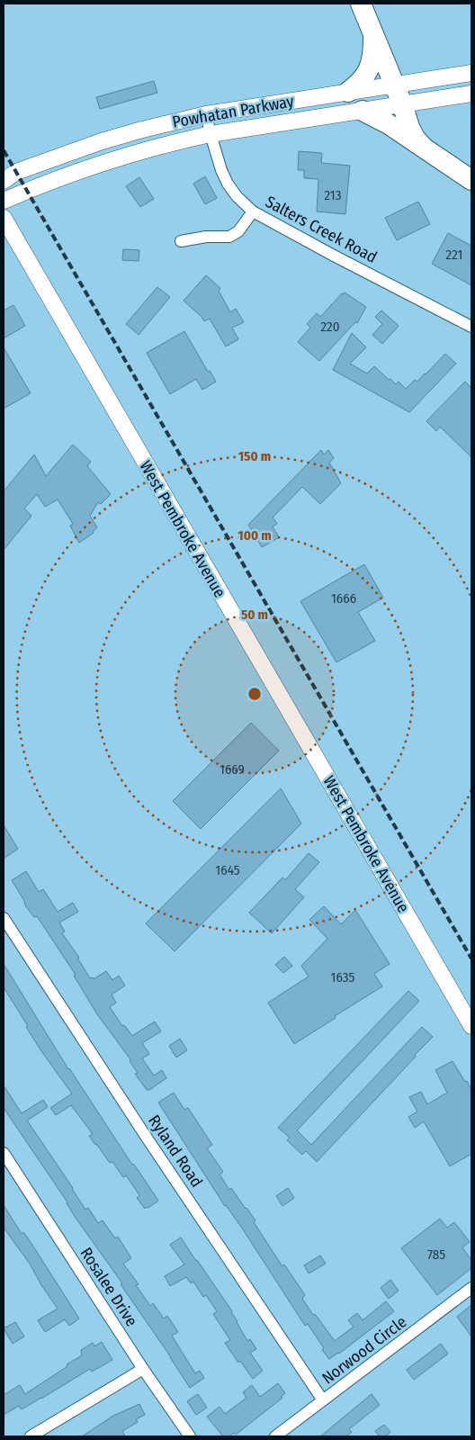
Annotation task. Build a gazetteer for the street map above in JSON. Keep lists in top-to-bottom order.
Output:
{
  "streets": {
    "main road": ["Powhatan Parkway", "West Pembroke Avenue"],
    "street": [
      "Salters Creek Road",
      "Ryland Road",
      "Rosalee Drive",
      "Norwood Circle"
    ]
  },
  "crossings": [
    ["Powhatan Parkway", "Salters Creek Road"],
    ["Ryland Road", "Norwood Circle"]
  ],
  "house_numbers": [
    "213",
    "221",
    "220",
    "1666",
    "1669",
    "1645",
    "1635",
    "785"
  ],
  "rings": ["150 m", "100 m", "50 m"]
}
